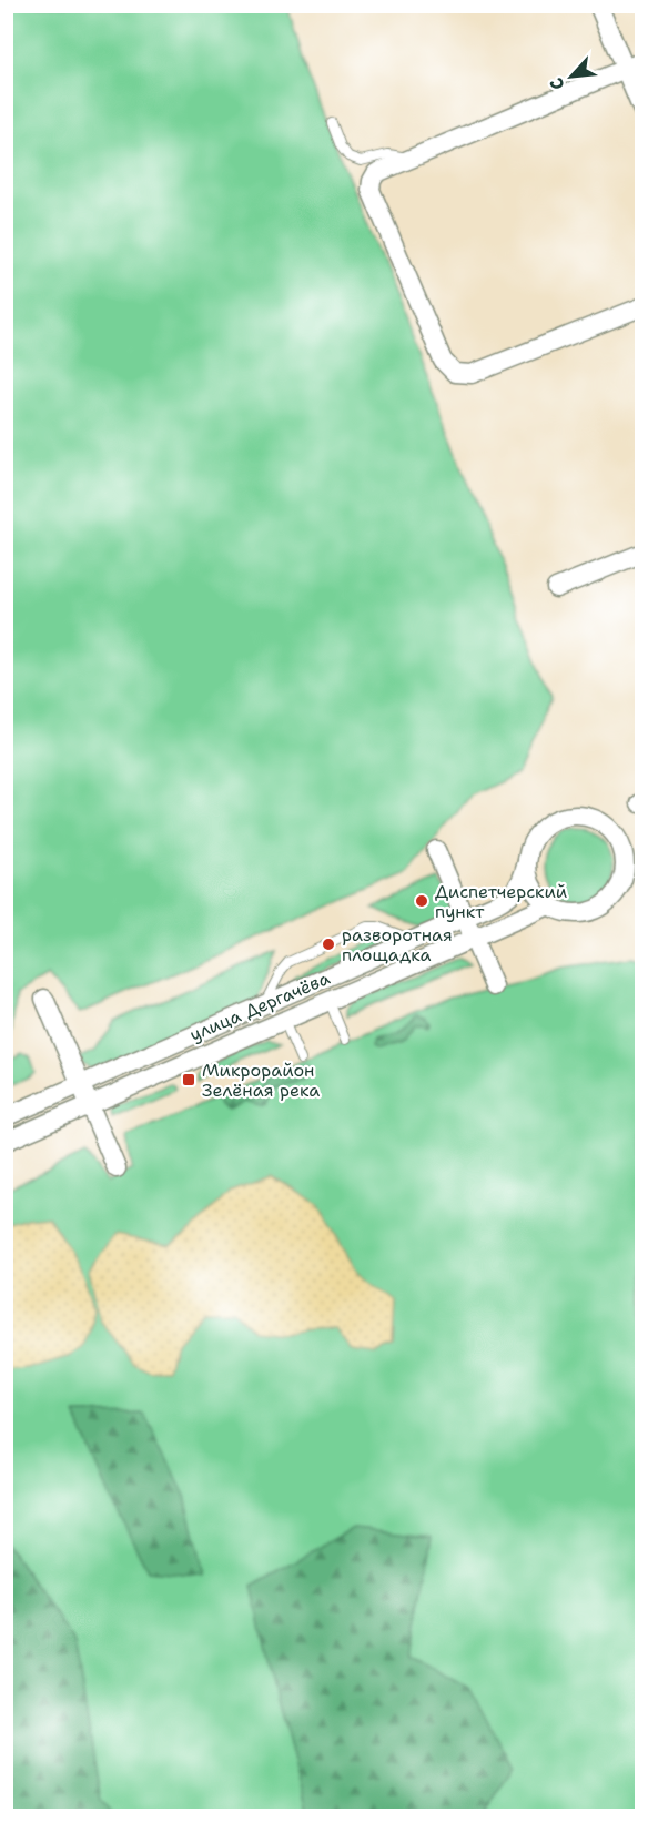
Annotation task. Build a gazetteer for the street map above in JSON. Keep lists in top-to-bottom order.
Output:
{
  "streets": {
    "street": ["улица Дергачёва"]
  },
  "places": {
    "other": ["Диспетчерский пункт", "разворотная площадка"],
    "transit": ["Микрорайон Зелёная река"]
  },
  "north": "bottom left"
}
